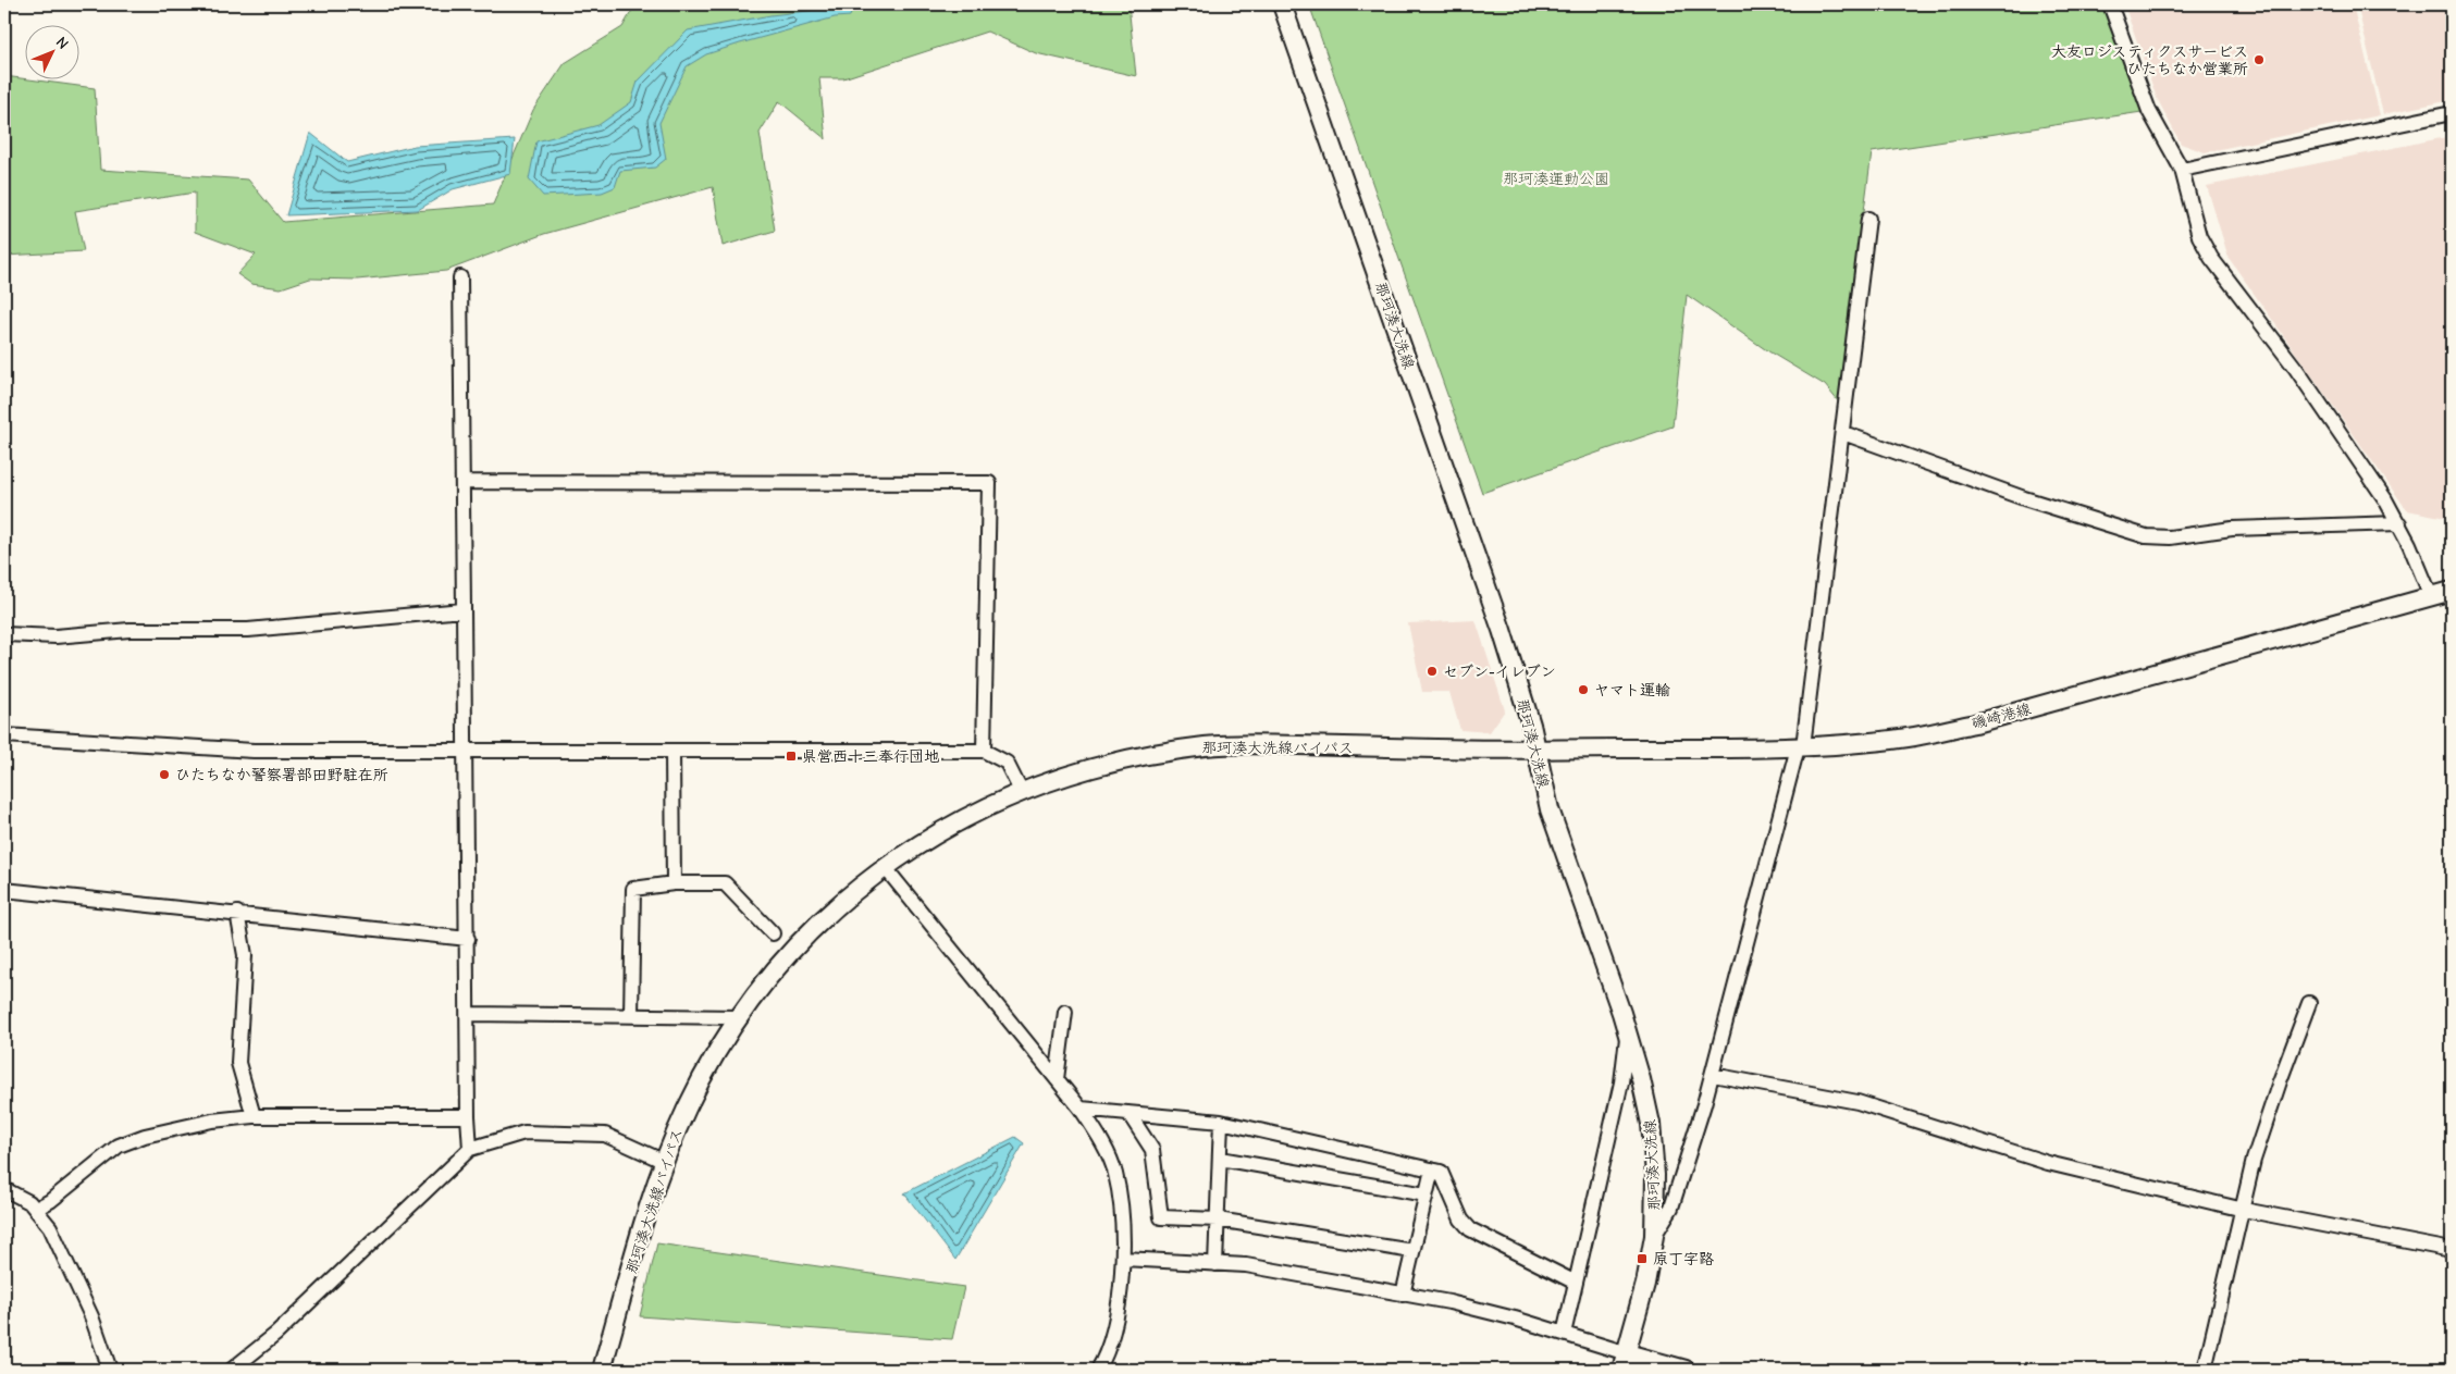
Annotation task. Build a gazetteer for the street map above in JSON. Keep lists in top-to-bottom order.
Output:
{
  "streets": {
    "main road": ["那珂湊大洗線", "磯崎港線", "那珂湊大洗線バイパス"]
  },
  "crossings": [
    ["那珂湊大洗線", "磯崎港線"],
    ["那珂湊大洗線", "那珂湊大洗線バイパス"],
    ["磯崎港線", "那珂湊大洗線バイパス"]
  ],
  "parks": ["那珂湊運動公園"],
  "places": {
    "other": [
      "大友ロジスティクスサービス ひたちなか営業所",
      "セブン-イレブン",
      "ヤマト運輸",
      "ひたちなか警察署部田野駐在所"
    ],
    "transit": ["県営西十三奉行団地", "原丁字路"]
  },
  "north": "top right"
}
